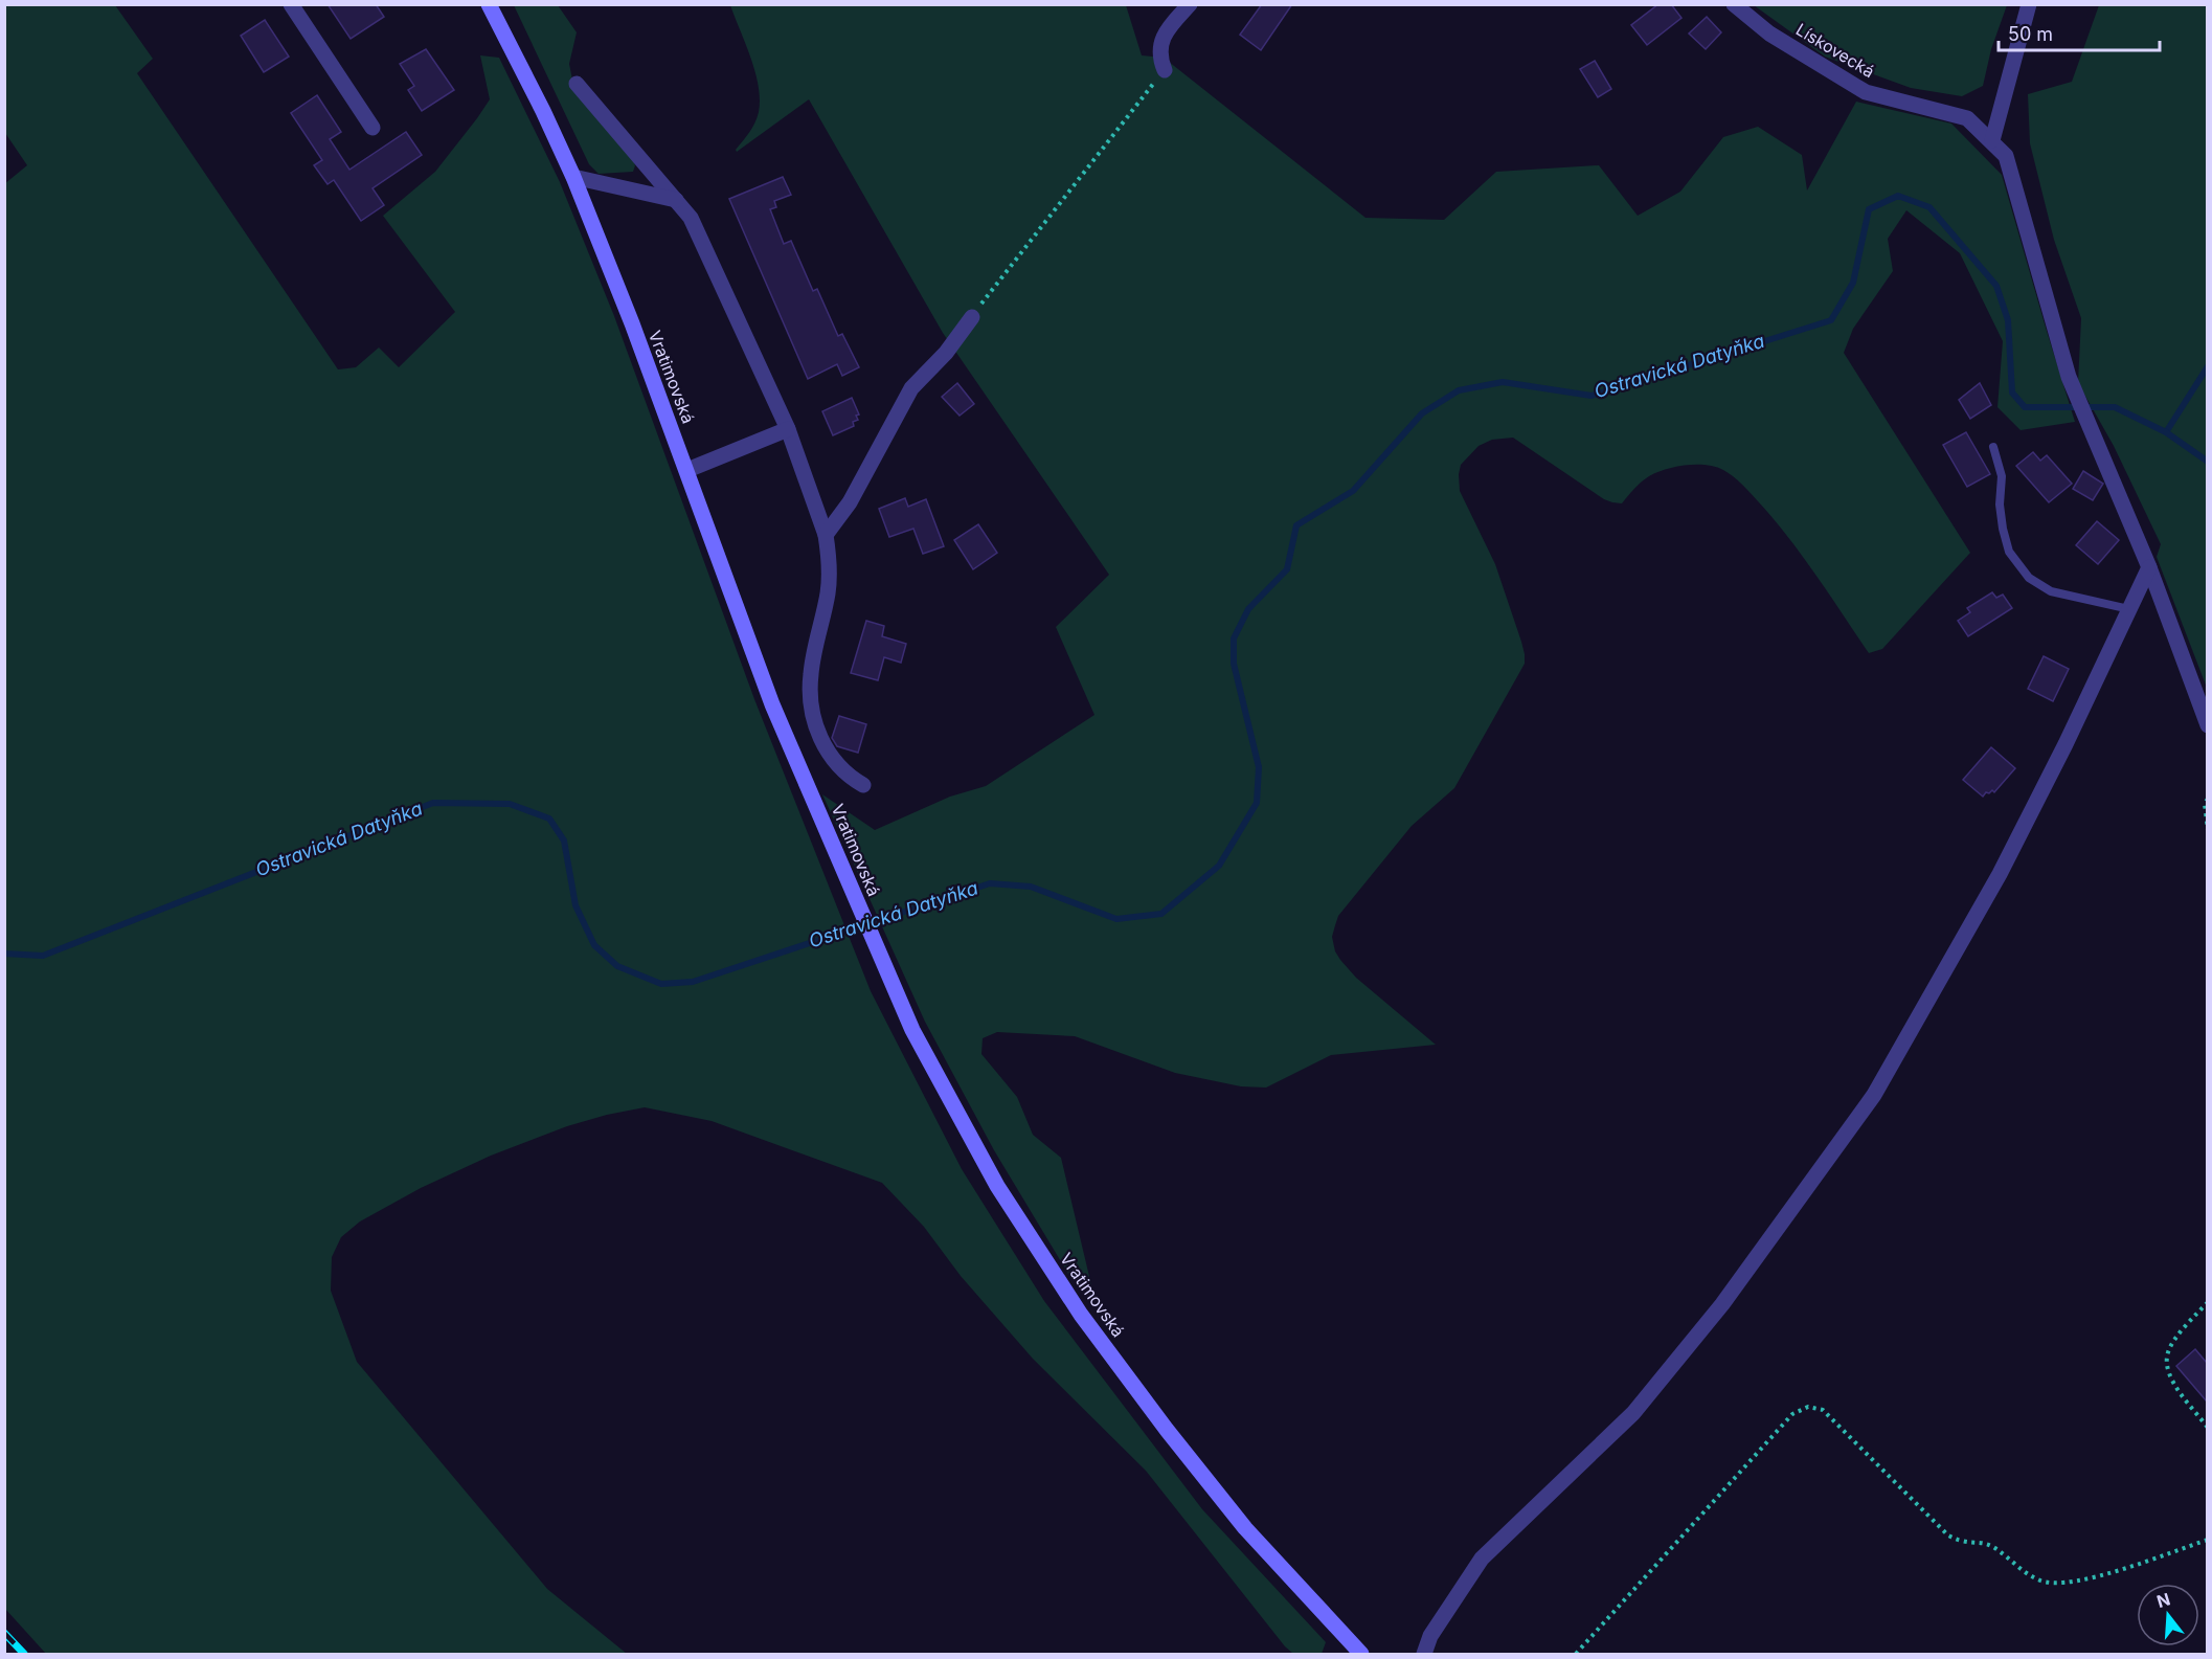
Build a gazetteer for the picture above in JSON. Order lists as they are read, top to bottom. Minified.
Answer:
{"streets":{"main road":["Vratimovská"],"street":["Lískovecká"]},"water":["Ostravická Datyňka"],"scale_bar":"50 m","north":"top"}
